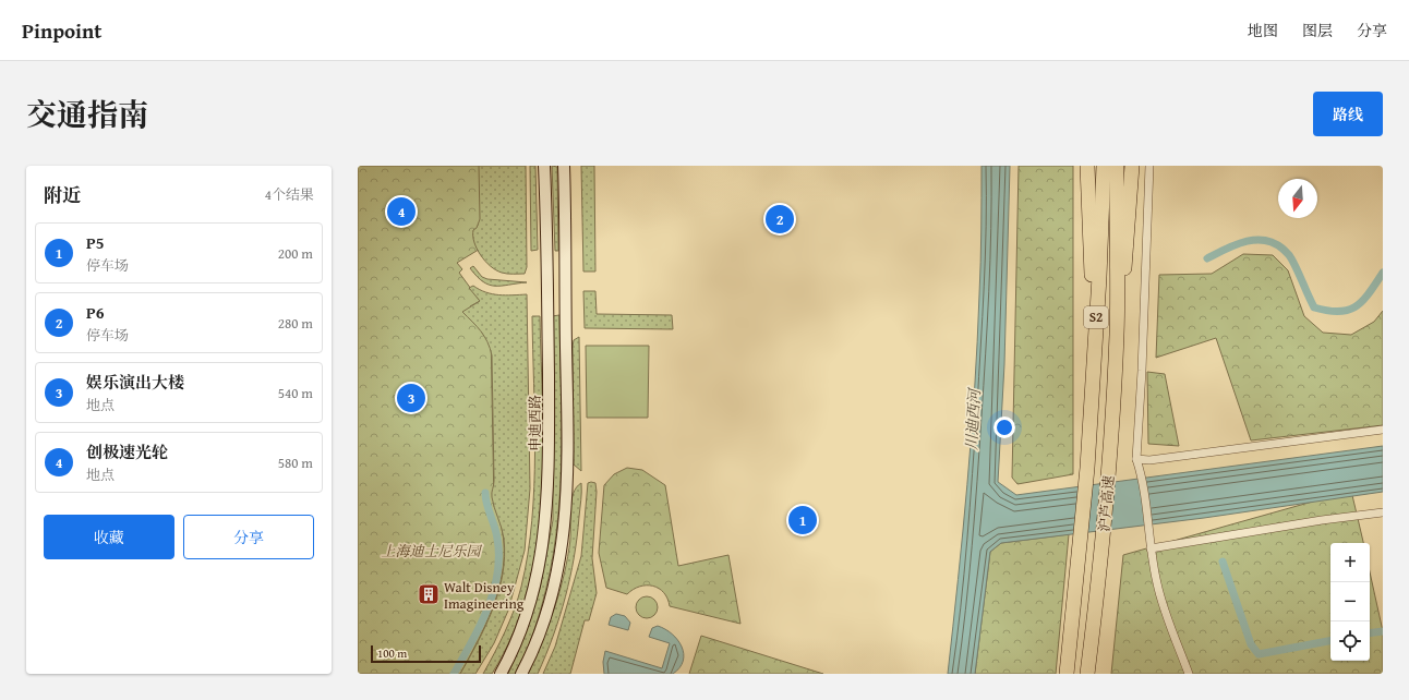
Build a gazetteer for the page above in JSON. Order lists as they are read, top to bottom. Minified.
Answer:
{"streets":{"highway":["S2","沪芦高速"],"street":["申迪西路"]},"water":["川迪西河"],"parks":["上海迪士尼乐园"],"places":{"building":["Walt Disney Imagineering"]},"scale_bar":"100 m","north":"bottom","page":{"header":"Pinpoint","nav":["地图","图层","分享"],"title":"交通指南","buttons":["路线",["收藏","分享"]],"heading":["附近","4个结果"],"pins":["4","2","3","1"],"list":[{"mark":"1","name":"P5","note":"停车场","value":"200 m"},{"mark":"2","name":"P6","note":"停车场","value":"280 m"},{"mark":"3","name":"娱乐演出大楼","note":"地点","value":"540 m"},{"mark":"4","name":"创极速光轮","note":"地点","value":"580 m"}],"map_buttons":["+","−"],"scale":"100 m"}}
